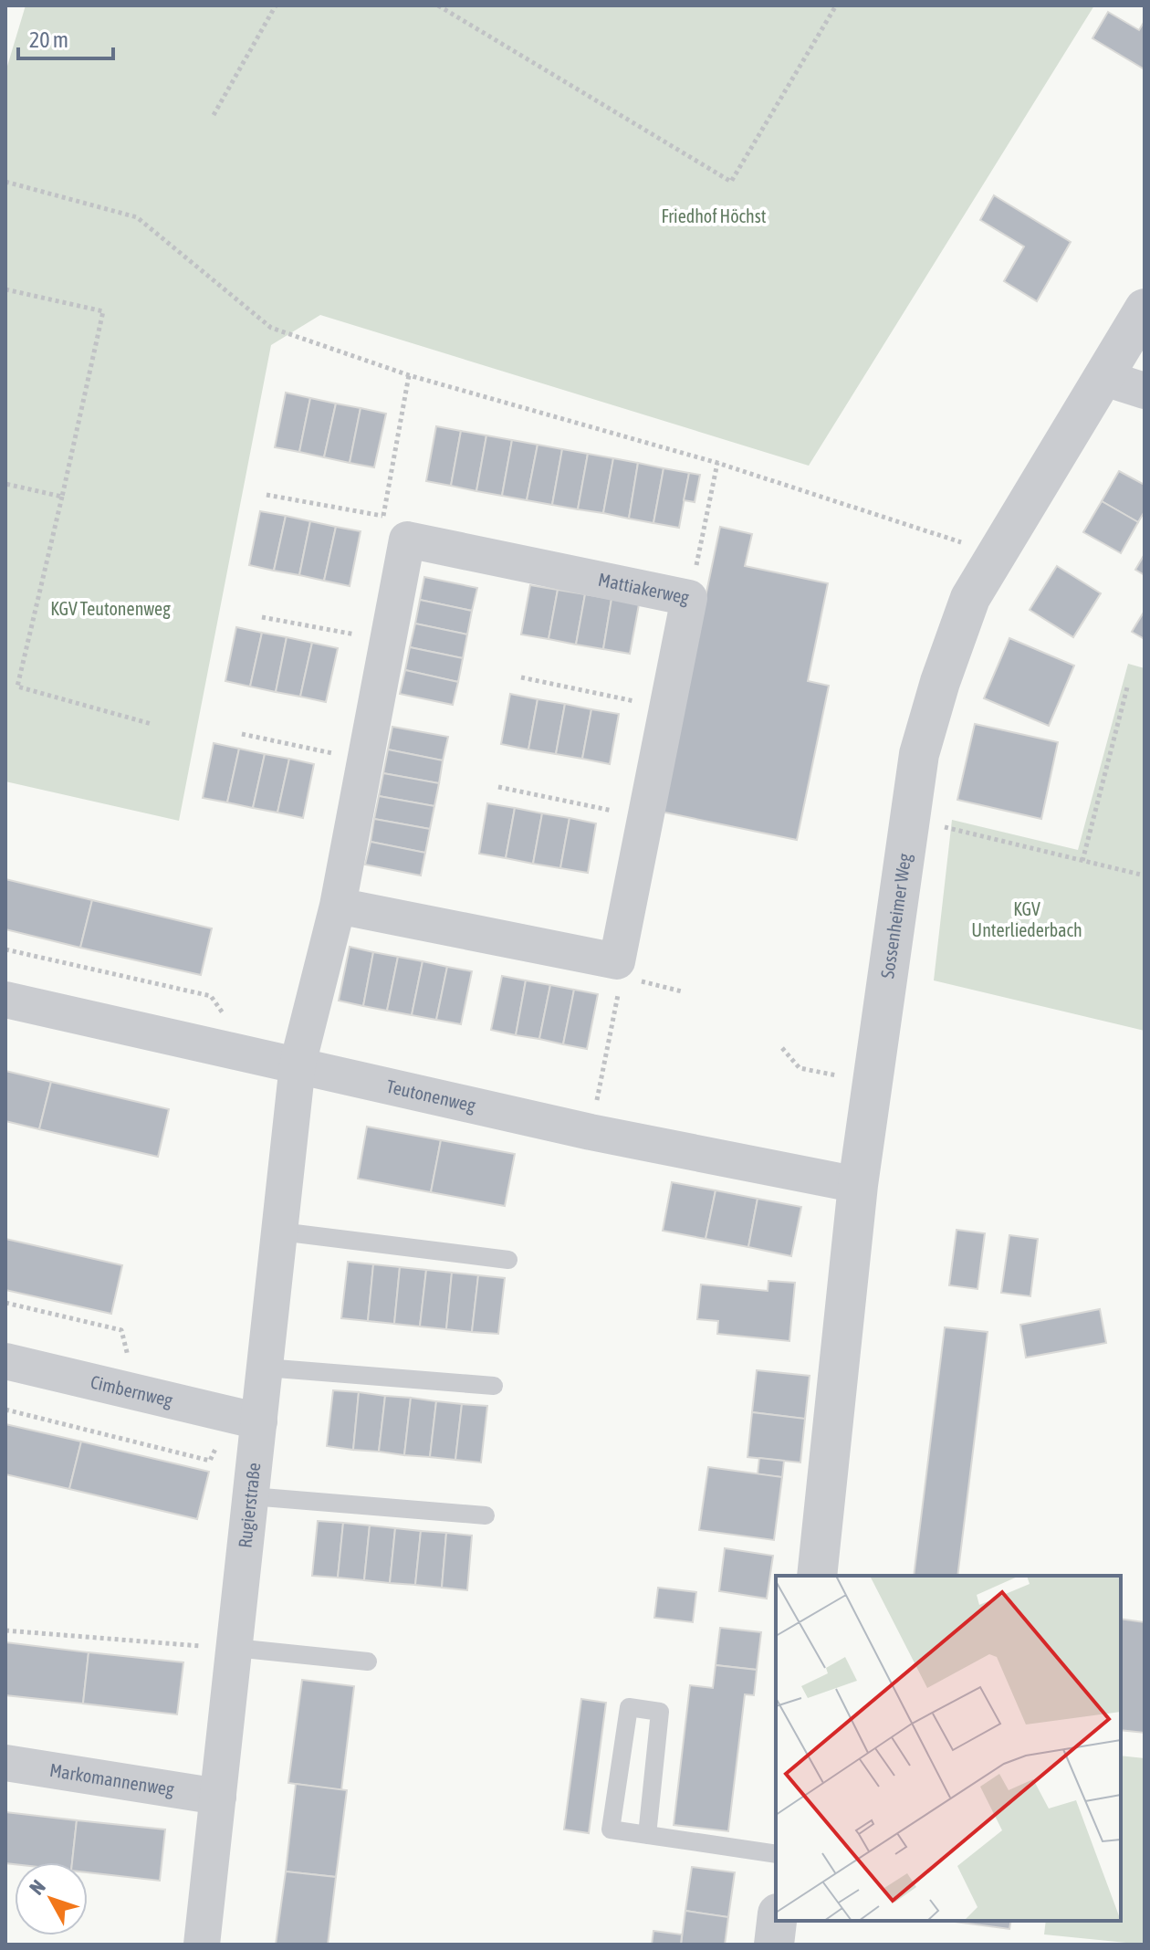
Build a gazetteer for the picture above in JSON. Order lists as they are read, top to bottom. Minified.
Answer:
{"streets":{"street":["Mattiakerweg","Sossenheimer Weg","Teutonenweg","Cimbernweg","Rugierstraße","Markomannenweg"]},"crossings":[["Sossenheimer Weg","Teutonenweg"],["Teutonenweg","Rugierstraße"],["Cimbernweg","Rugierstraße"],["Rugierstraße","Markomannenweg"]],"parks":["Friedhof Höchst","KGV Teutonenweg","KGV Unterliederbach"],"scale_bar":"20 m","north":"top left"}
